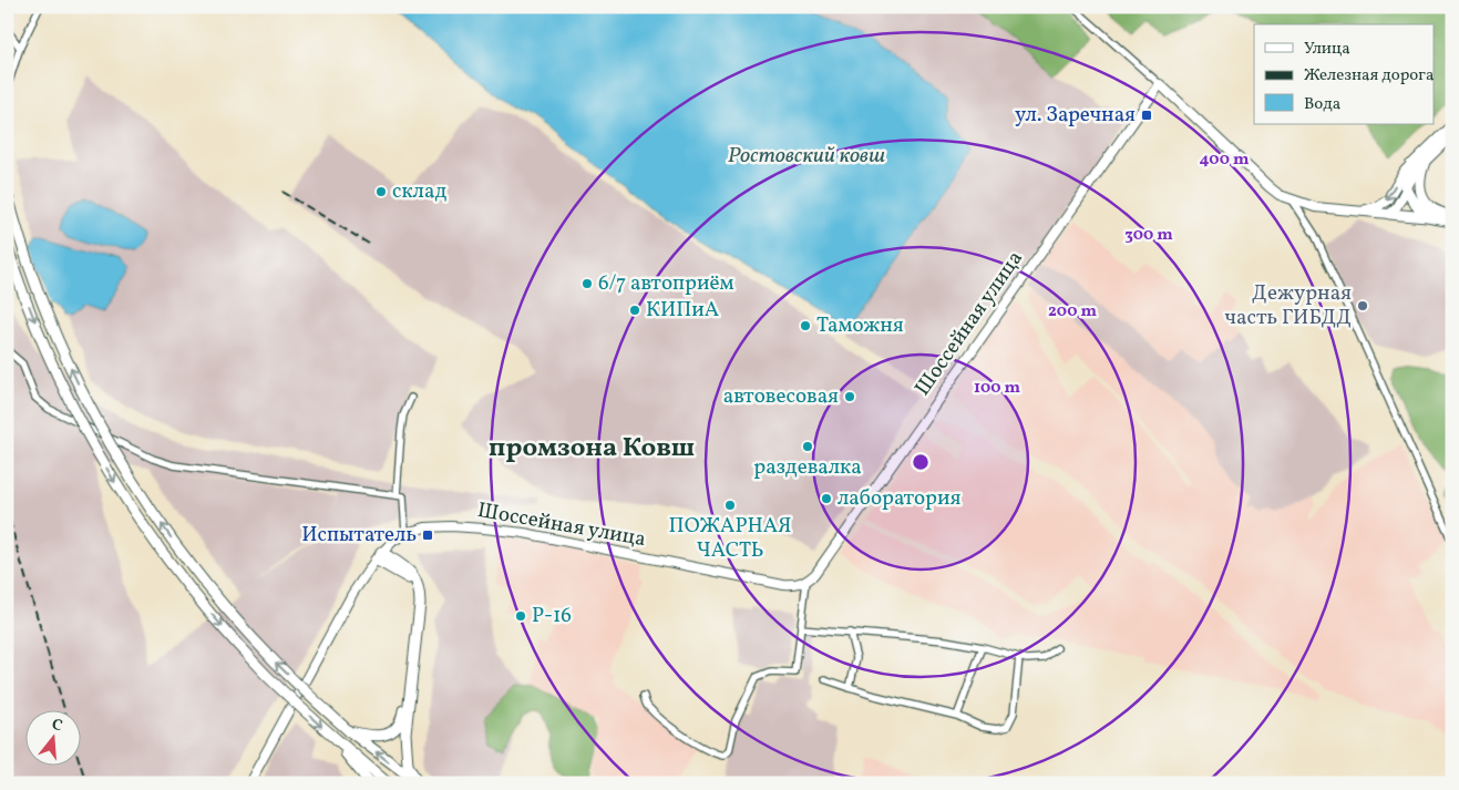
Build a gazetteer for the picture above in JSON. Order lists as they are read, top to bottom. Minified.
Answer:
{"streets":{"main road":["Шоссейная улица"]},"districts":["промзона Ковш"],"water":["Ростовский ковш"],"places":{"transit":["ул. Заречная","Испытатель"],"other":["склад","6/7 автоприём","Дежурная часть ГИБДД","КИПиА","Таможня","автовесовая","раздевалка","лаборатория","ПОЖАРНАЯ ЧАСТЬ","Р-16"]},"legend":["Улица","Железная дорога","Вода"],"north":"top","rings":["400 m","300 m","200 m","100 m"]}
